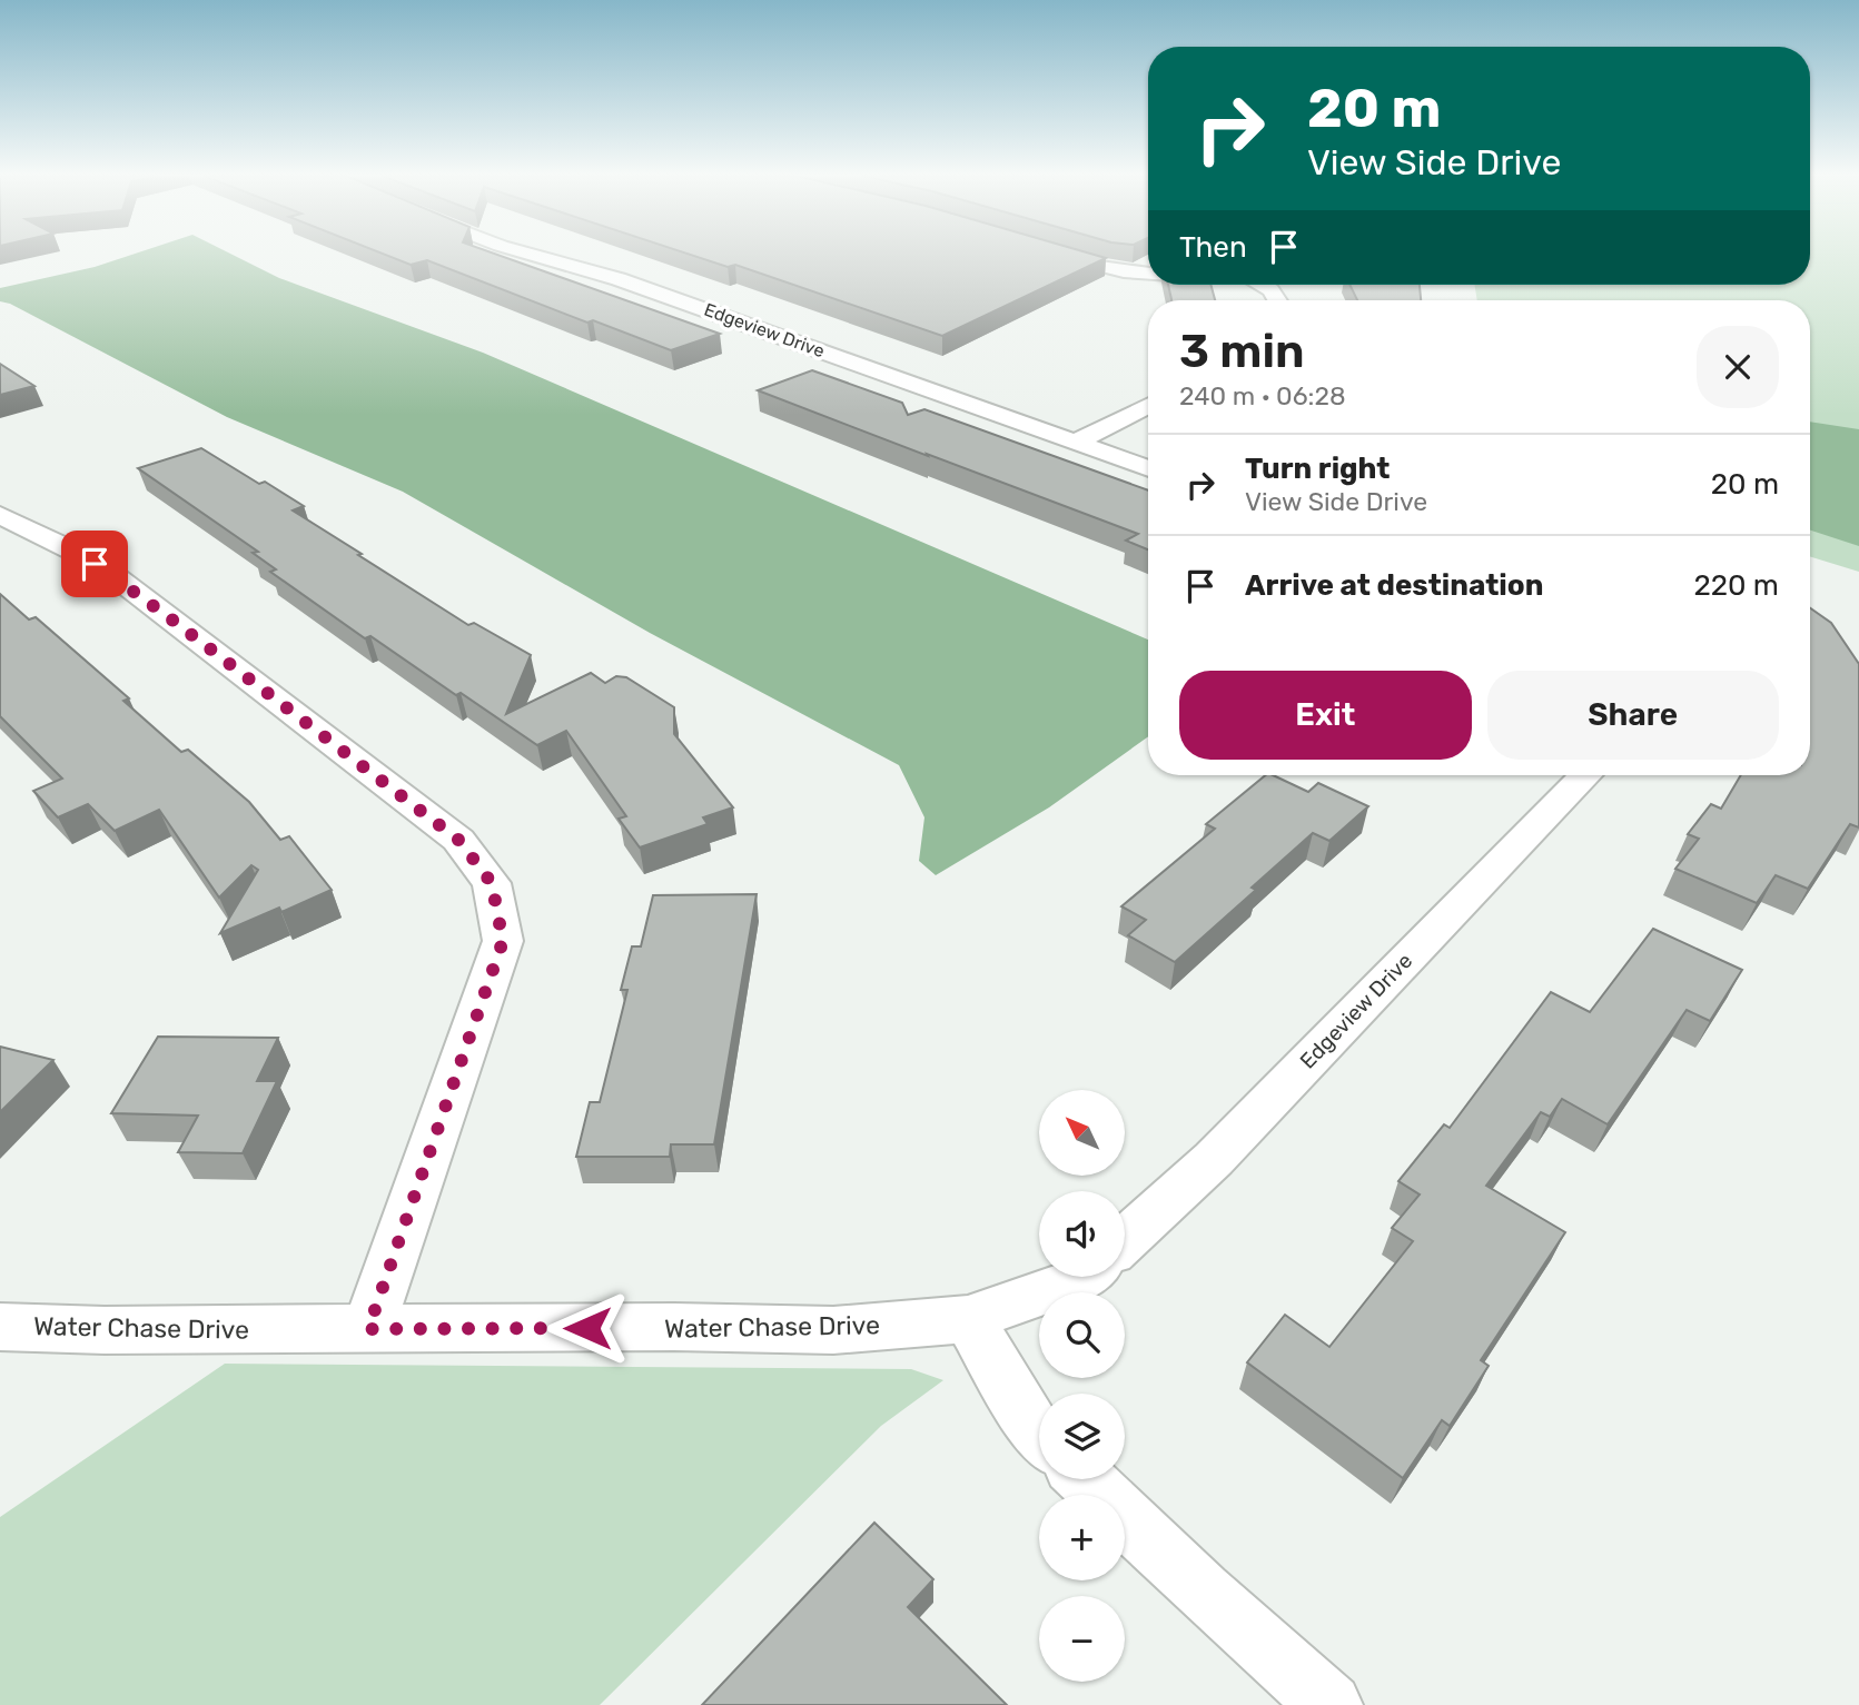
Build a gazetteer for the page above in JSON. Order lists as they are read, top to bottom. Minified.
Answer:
{"streets":{"street":["Edgeview Drive","Water Chase Drive"]},"north":"top left","page":{"turn":["20 m","View Side Drive"],"then":"Then","heading":["3 min","240 m · 06:28"],"list":[{"name":"Turn right","note":"View Side Drive","value":"20 m"},{"name":"Arrive at destination","value":"220 m"}],"buttons":["Exit","Share"],"map_buttons":["+","−"]}}
